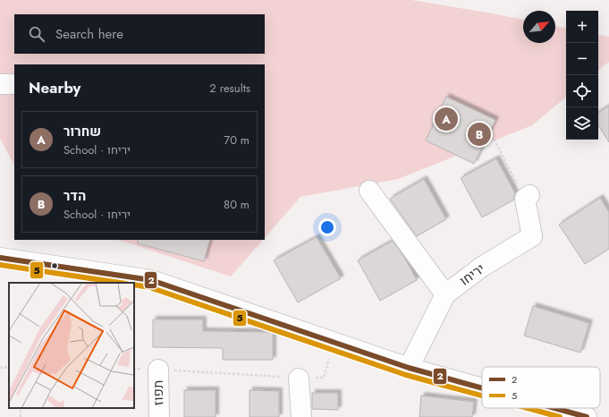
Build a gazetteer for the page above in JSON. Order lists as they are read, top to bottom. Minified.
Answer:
{"streets":{"street":["יריחו","תפוז"]},"lines":["transit line 2","transit line 5"],"legend":["2","5"],"north":"top right","page":{"map_buttons":["+","−"],"search":"Search here","heading":["Nearby","2 results"],"pins":["A","B"],"list":[{"mark":"A","name":"שחרור","note":"School · יריחו","value":"70 m"},{"mark":"B","name":"הדר","note":"School · יריחו","value":"80 m"}]}}
